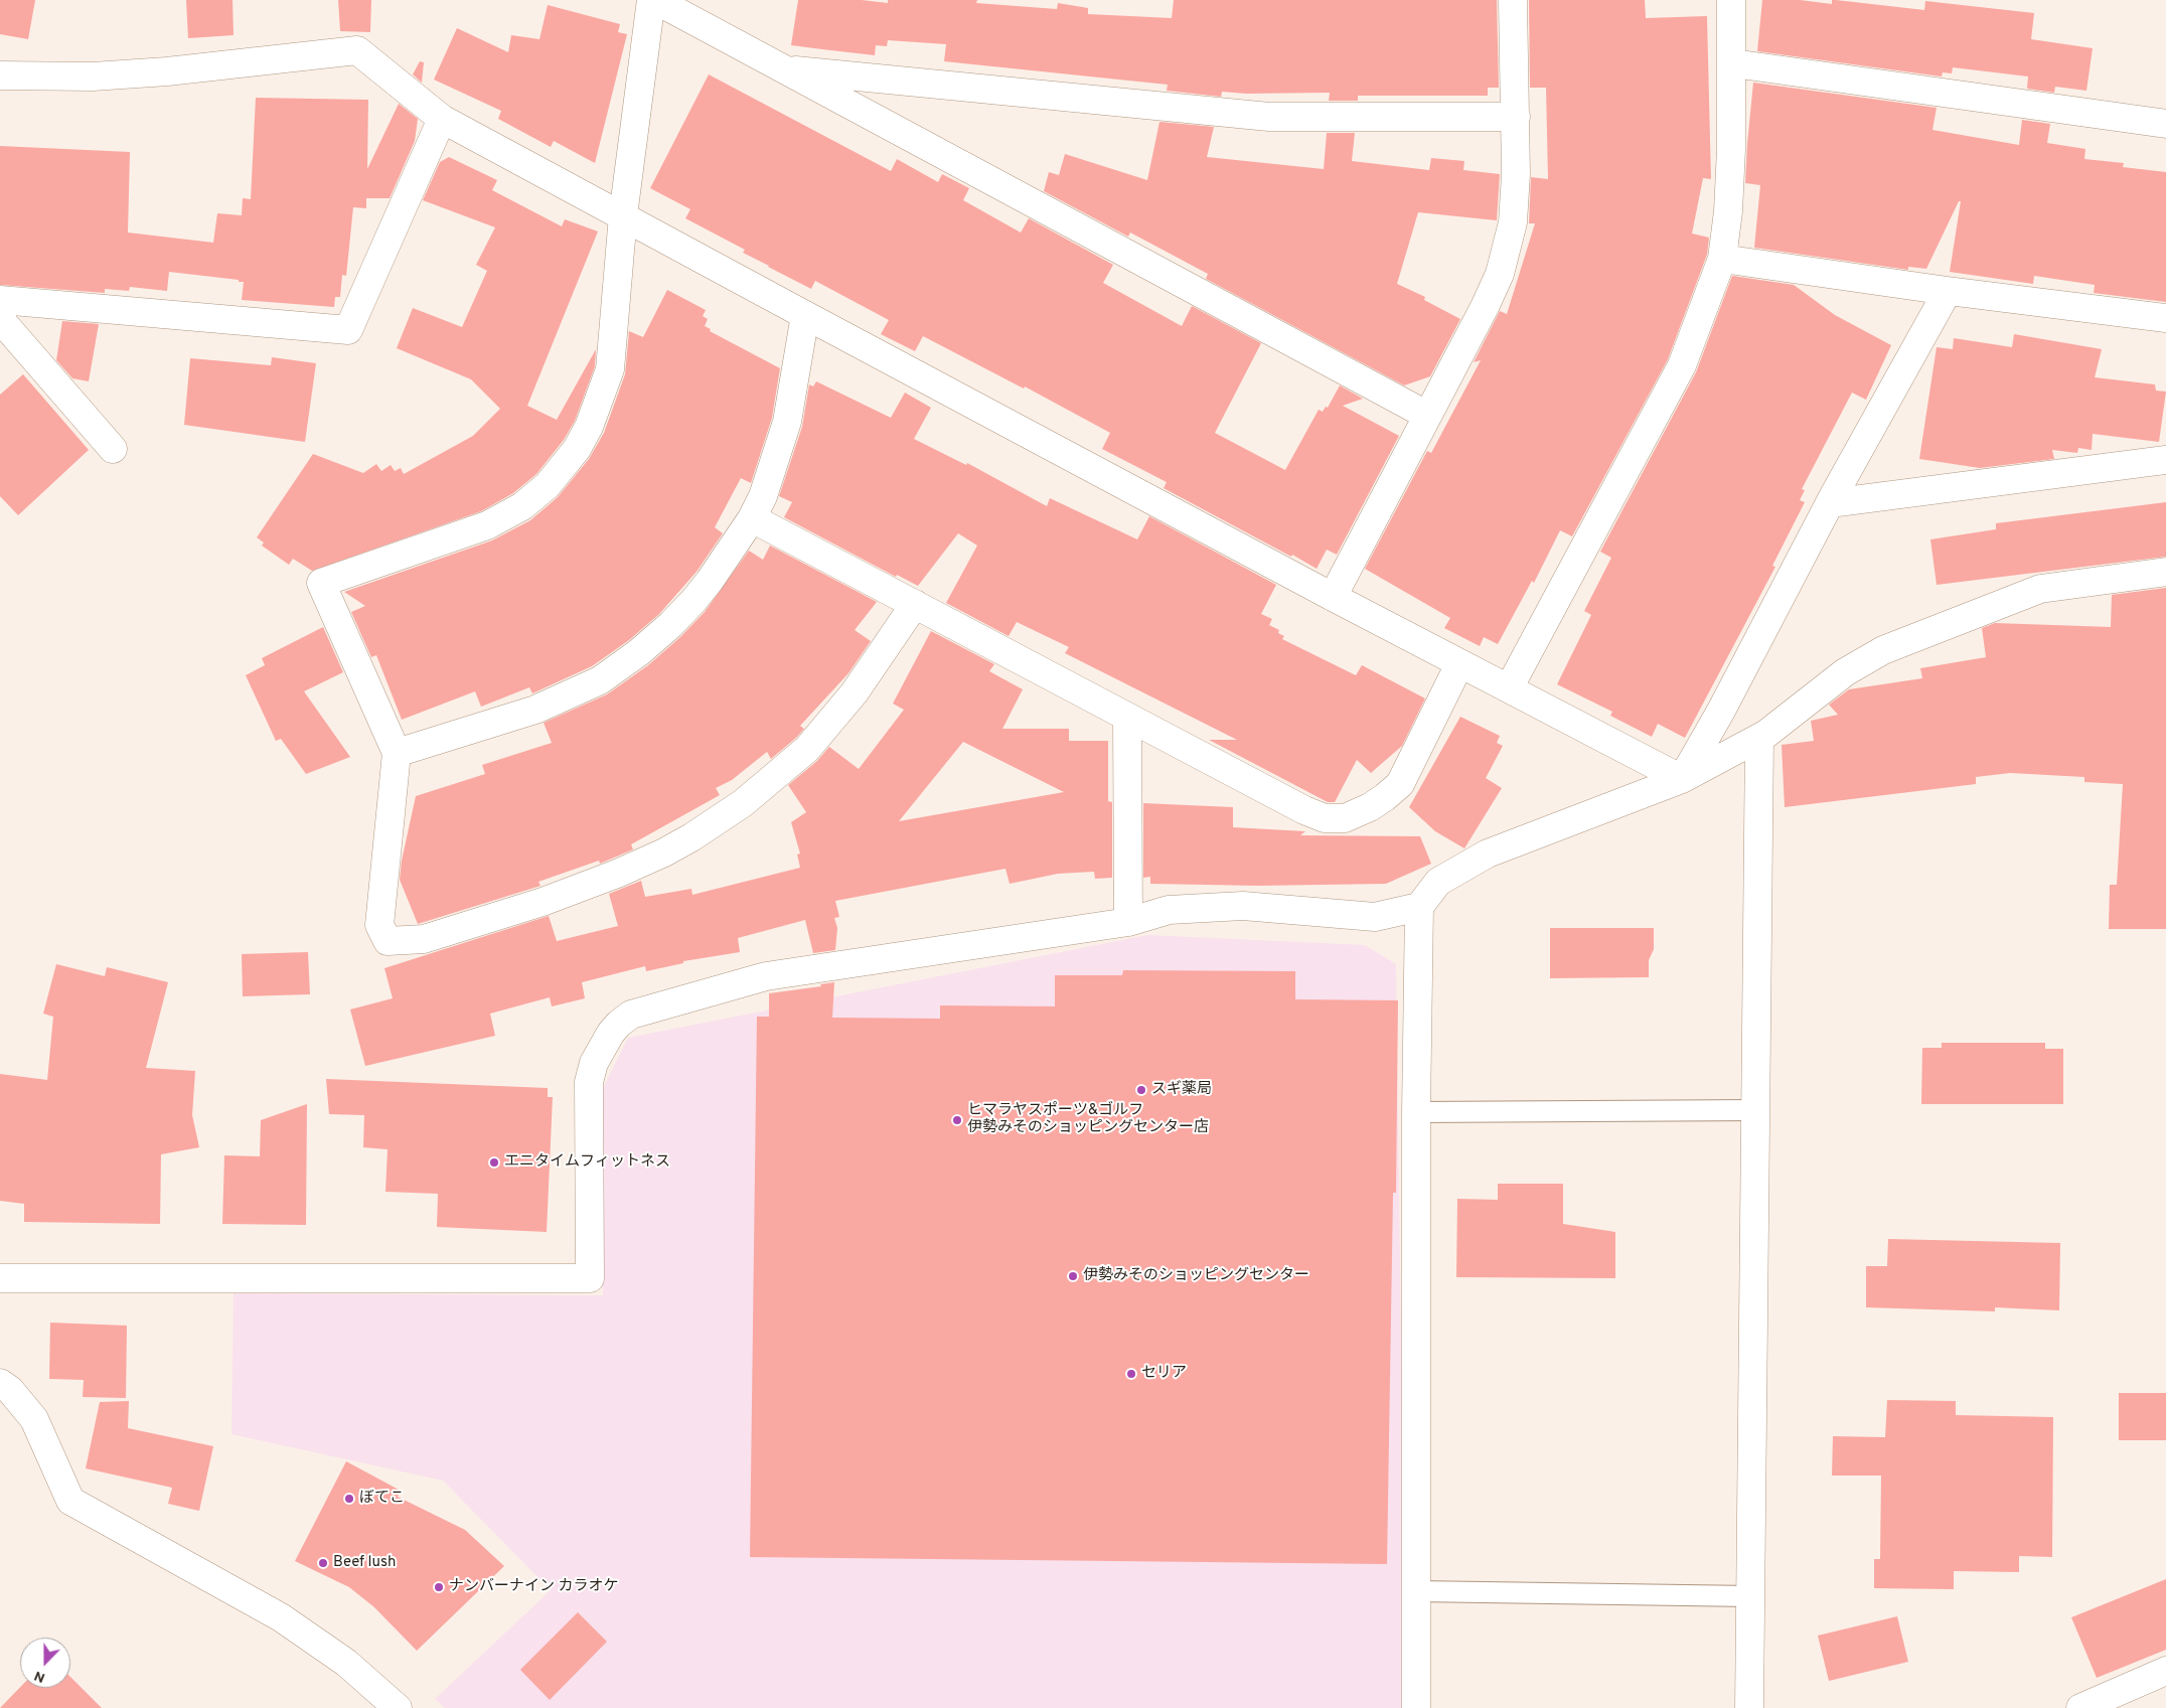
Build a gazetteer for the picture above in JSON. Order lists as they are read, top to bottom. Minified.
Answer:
{"places":["スギ薬局","ヒマラヤスポーツ&ゴルフ 伊勢みそのショッピングセンター店","エニタイムフィットネス","伊勢みそのショッピングセンター","セリア","ぼてこ","Beef lush","ナンバーナイン カラオケ"],"north":"bottom"}
